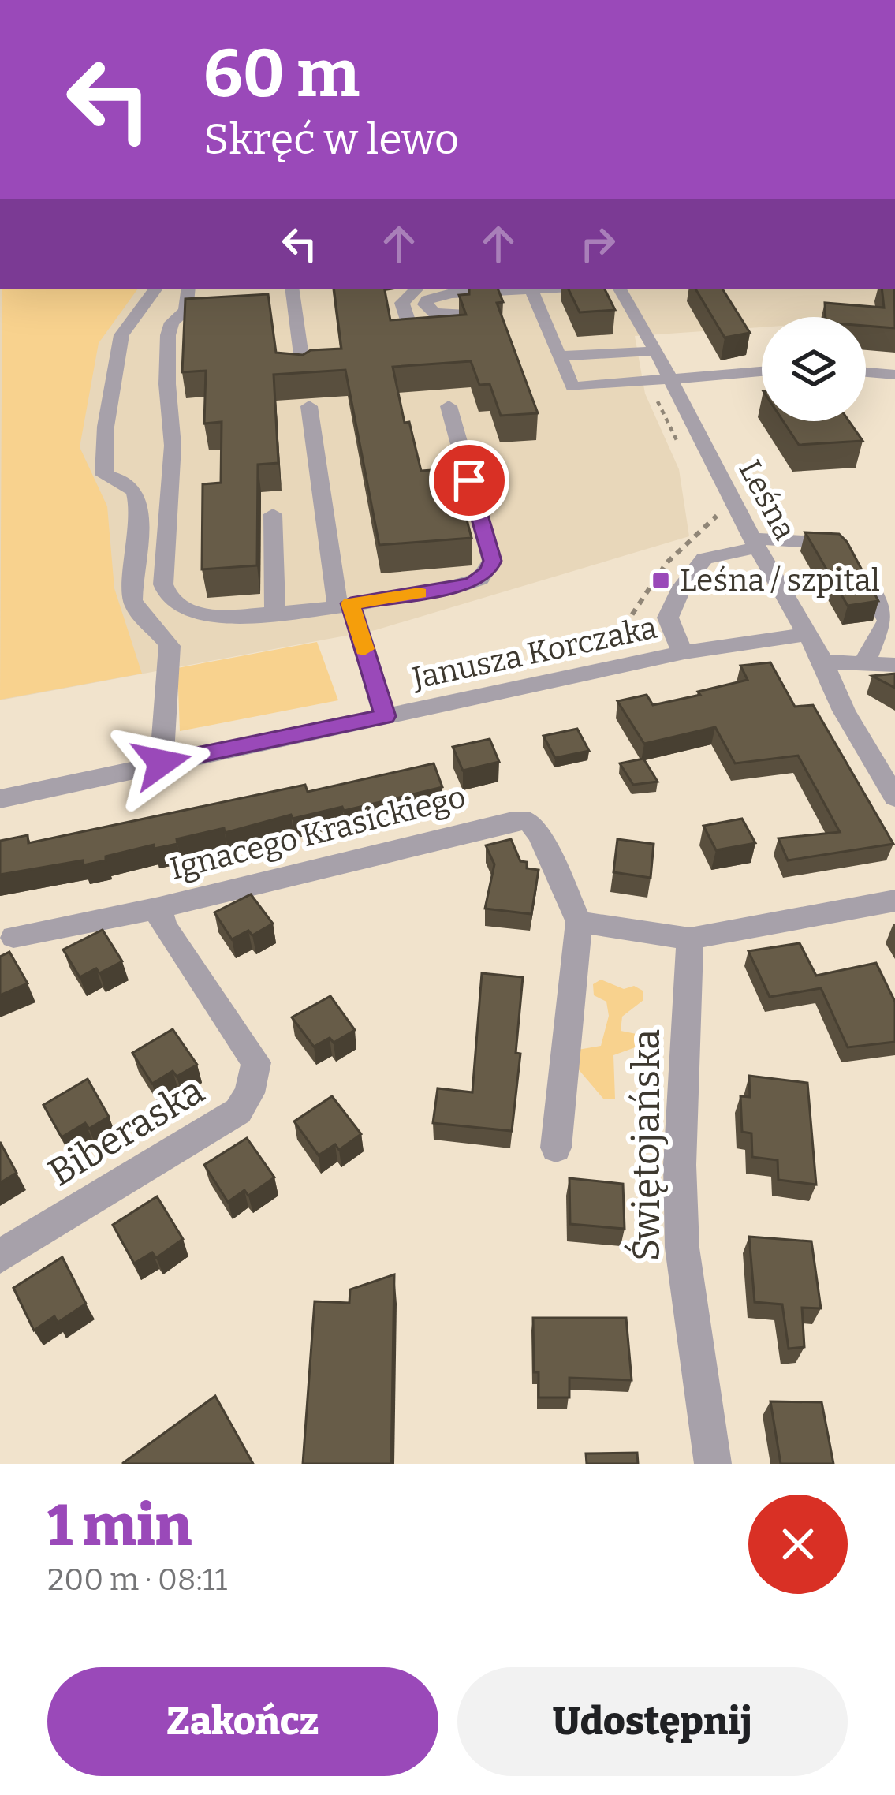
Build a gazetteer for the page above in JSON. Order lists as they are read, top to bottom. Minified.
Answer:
{"streets":{"street":["Leśna","Janusza Korczaka","Ignacego Krasickiego","Biberaska","Świętojańska"]},"crossings":[["Leśna","Janusza Korczaka"],["Ignacego Krasickiego","Biberaska"]],"places":{"transit":["Leśna / szpital"]},"page":{"turn":["60 m","Skręć w lewo"],"heading":["1 min","200 m · 08:11"],"buttons":["Zakończ","Udostępnij"]}}
